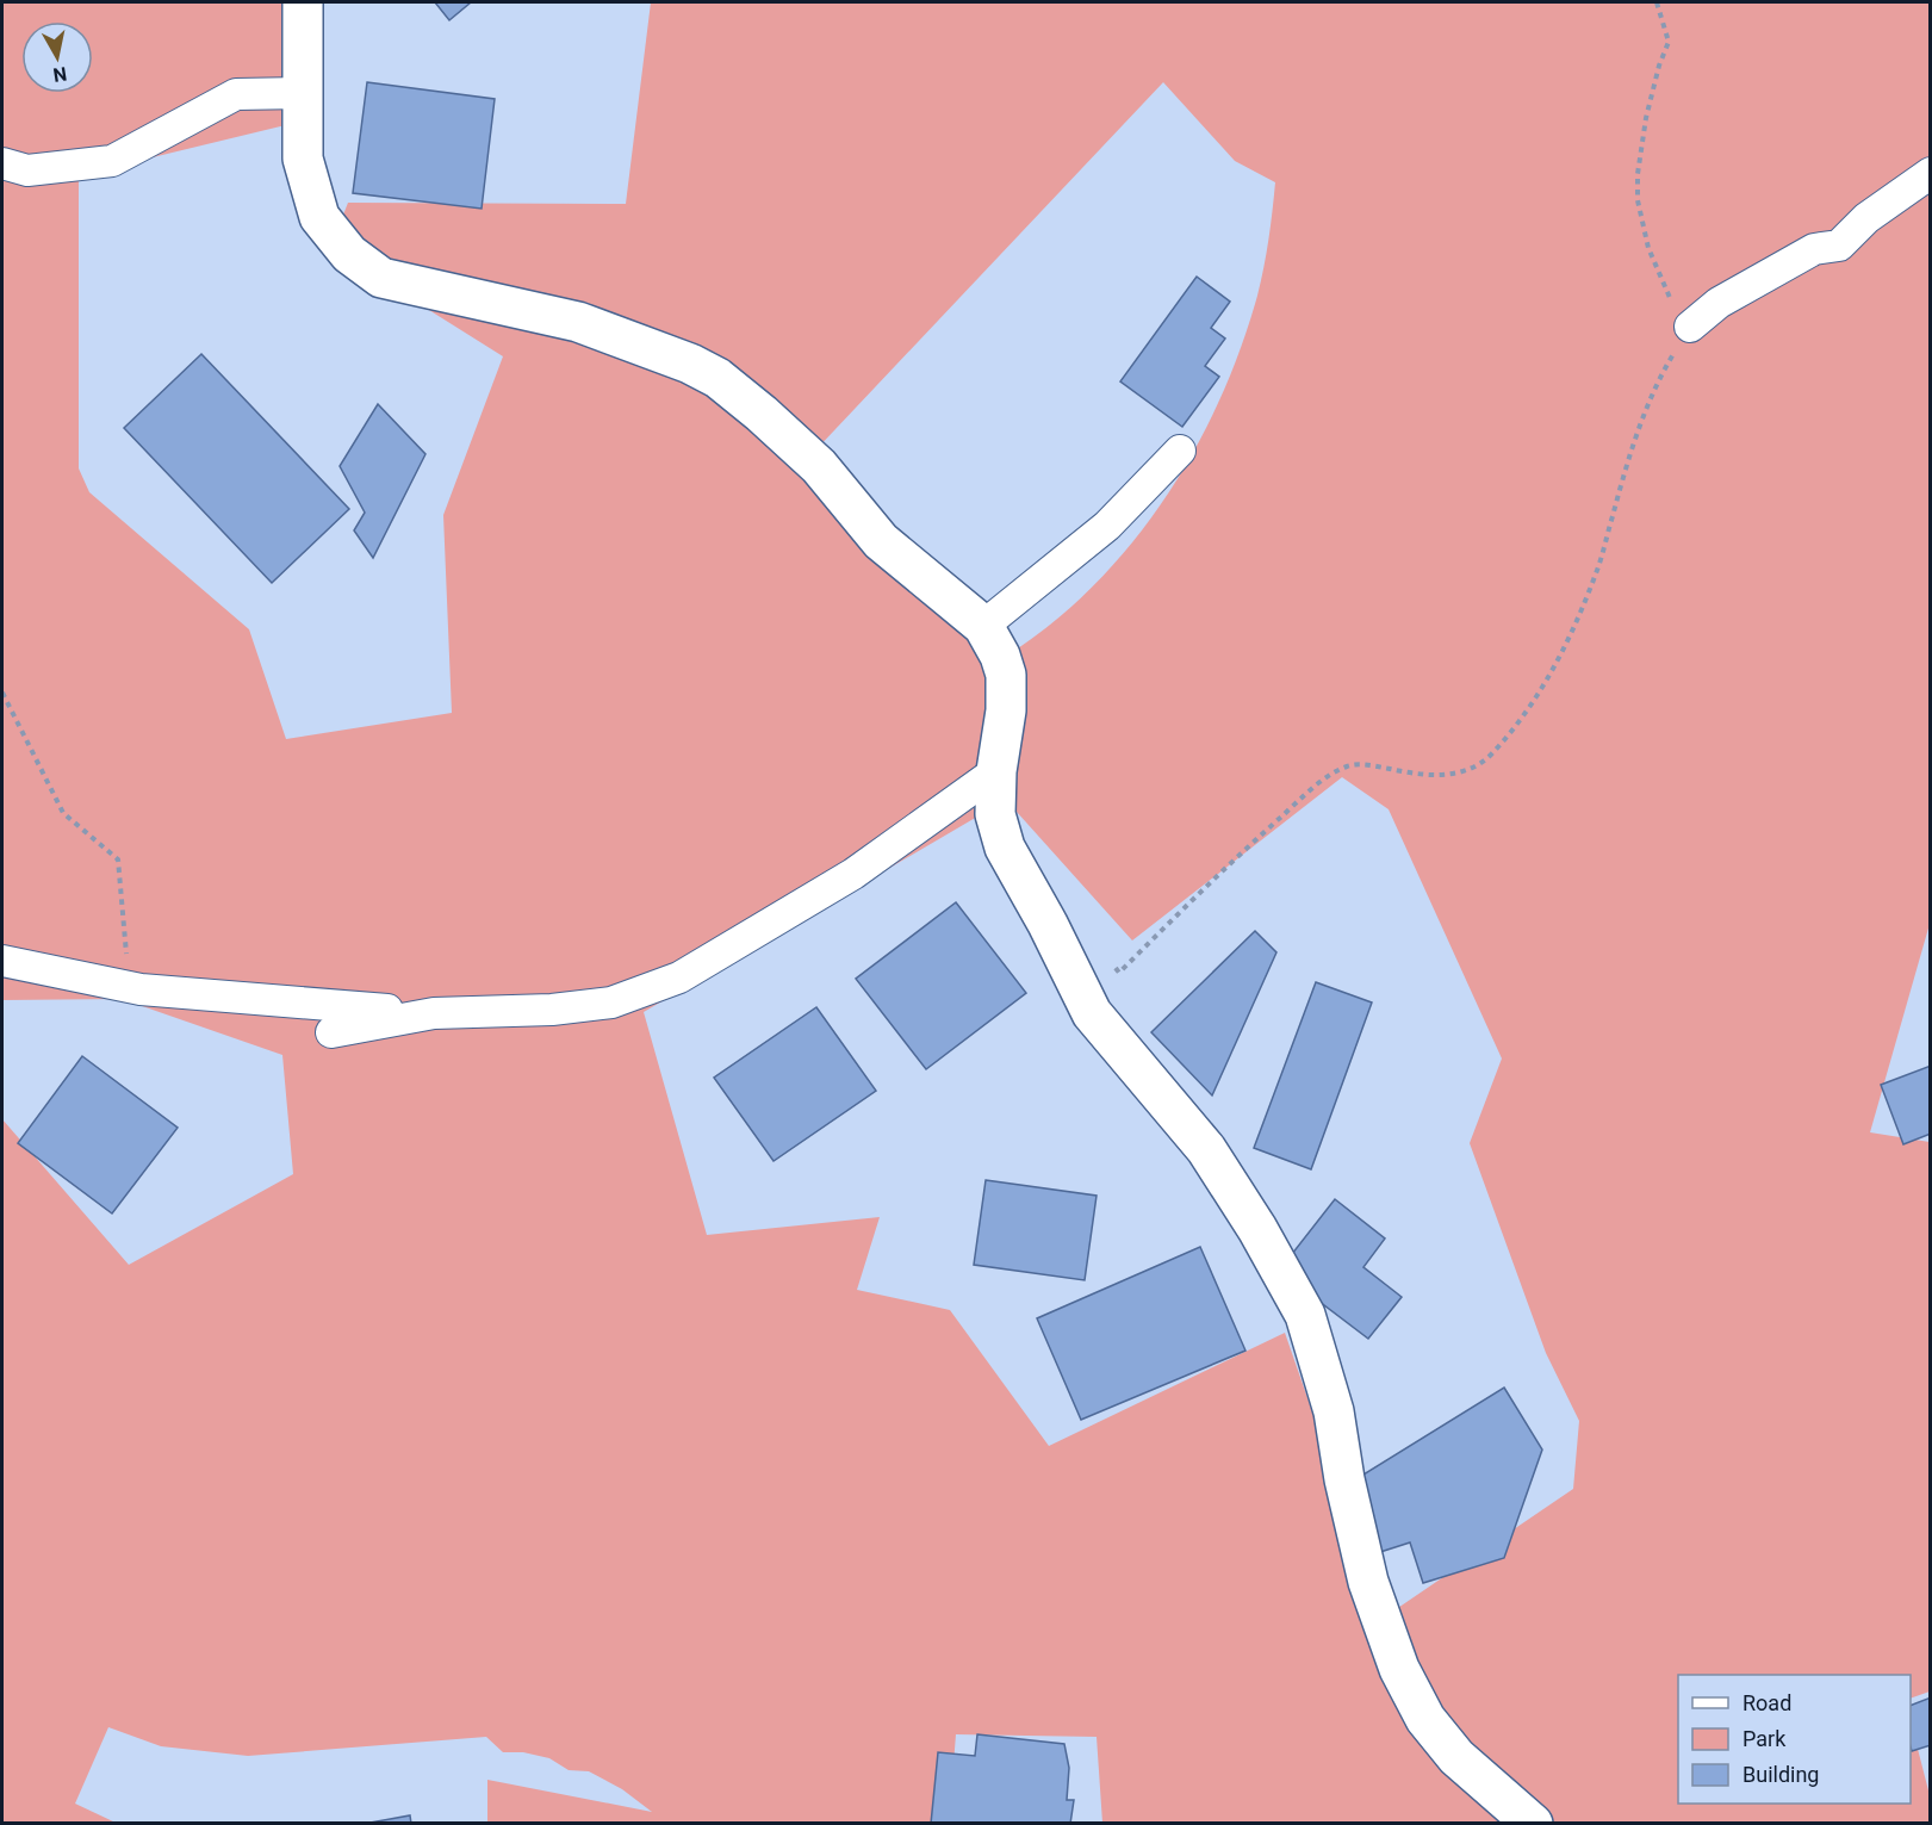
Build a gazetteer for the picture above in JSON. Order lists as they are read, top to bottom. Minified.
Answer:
{"legend":["Road","Park","Building"],"north":"bottom"}
